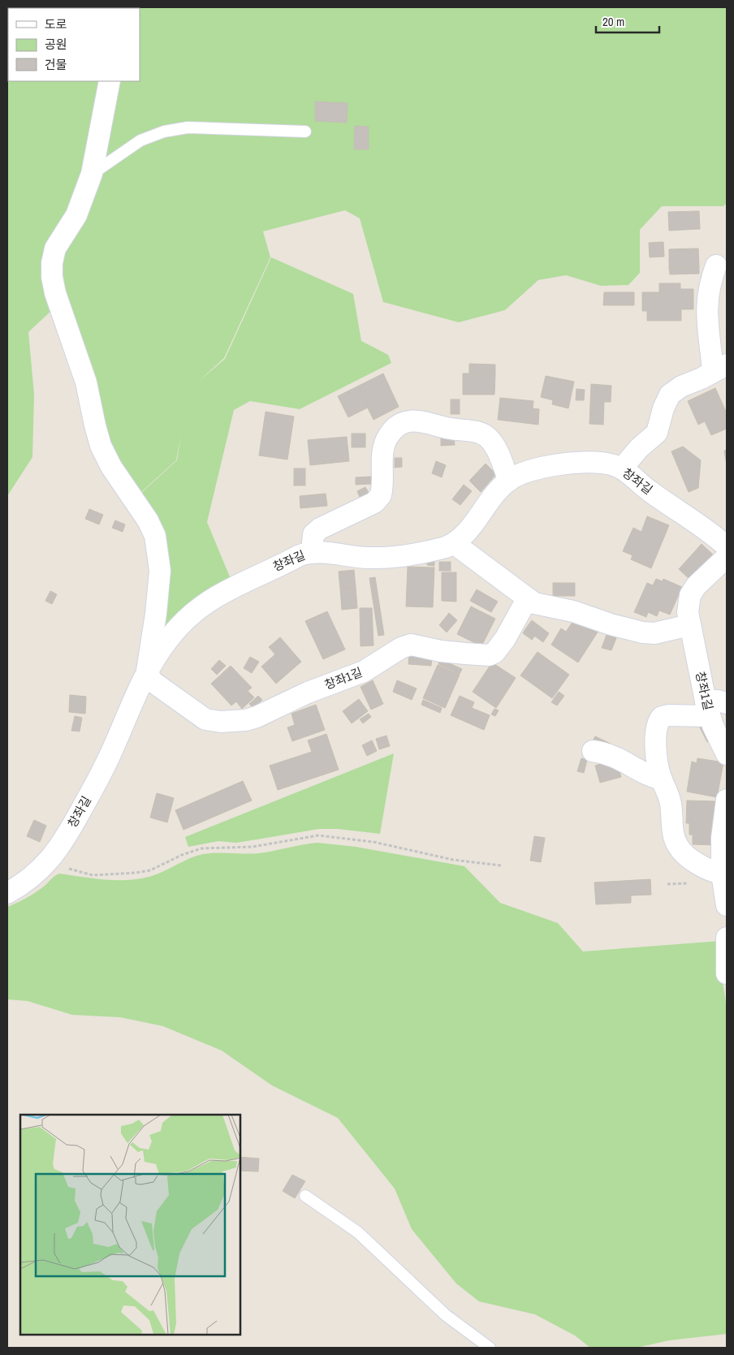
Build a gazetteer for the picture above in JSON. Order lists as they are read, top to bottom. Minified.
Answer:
{"streets":{"street":["창좌길","창좌1길"]},"crossings":[["창좌길","창좌1길"]],"legend":["도로","공원","건물"],"scale_bar":"20 m"}
